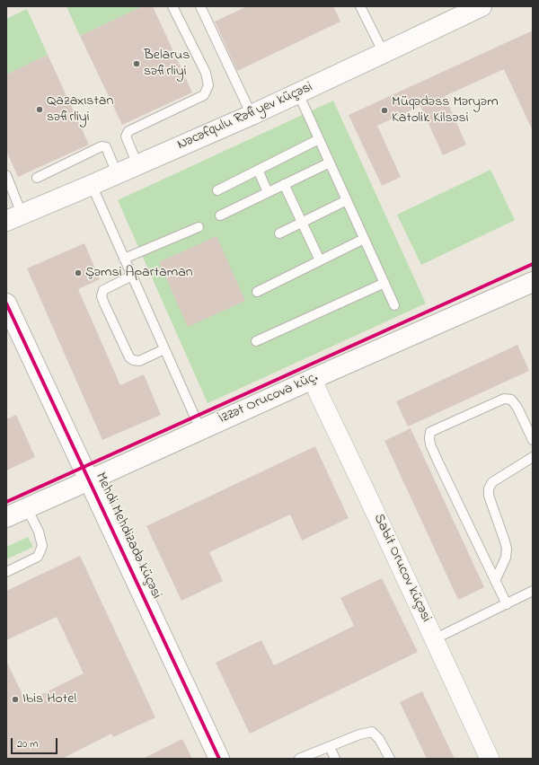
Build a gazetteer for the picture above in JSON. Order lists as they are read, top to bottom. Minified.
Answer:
{"streets":{"main road":["Nəcəfqulu Rəfiyev küçəsi","İzzət Orucova küç.","Mehdi Mehdizadə küçəsi"],"street":["Sabit Orucov küçəsi"]},"crossings":[["İzzət Orucova küç.","Mehdi Mehdizadə küçəsi"],["İzzət Orucova küç.","Sabit Orucov küçəsi"]],"places":["Belarus səfirliyi","Qazaxıstan səfirliyi","Müqədəss Məryəm Katolik Kilsəsi","Şəmsi Apartaman","Ibis Hotel"],"scale_bar":"20 m"}
